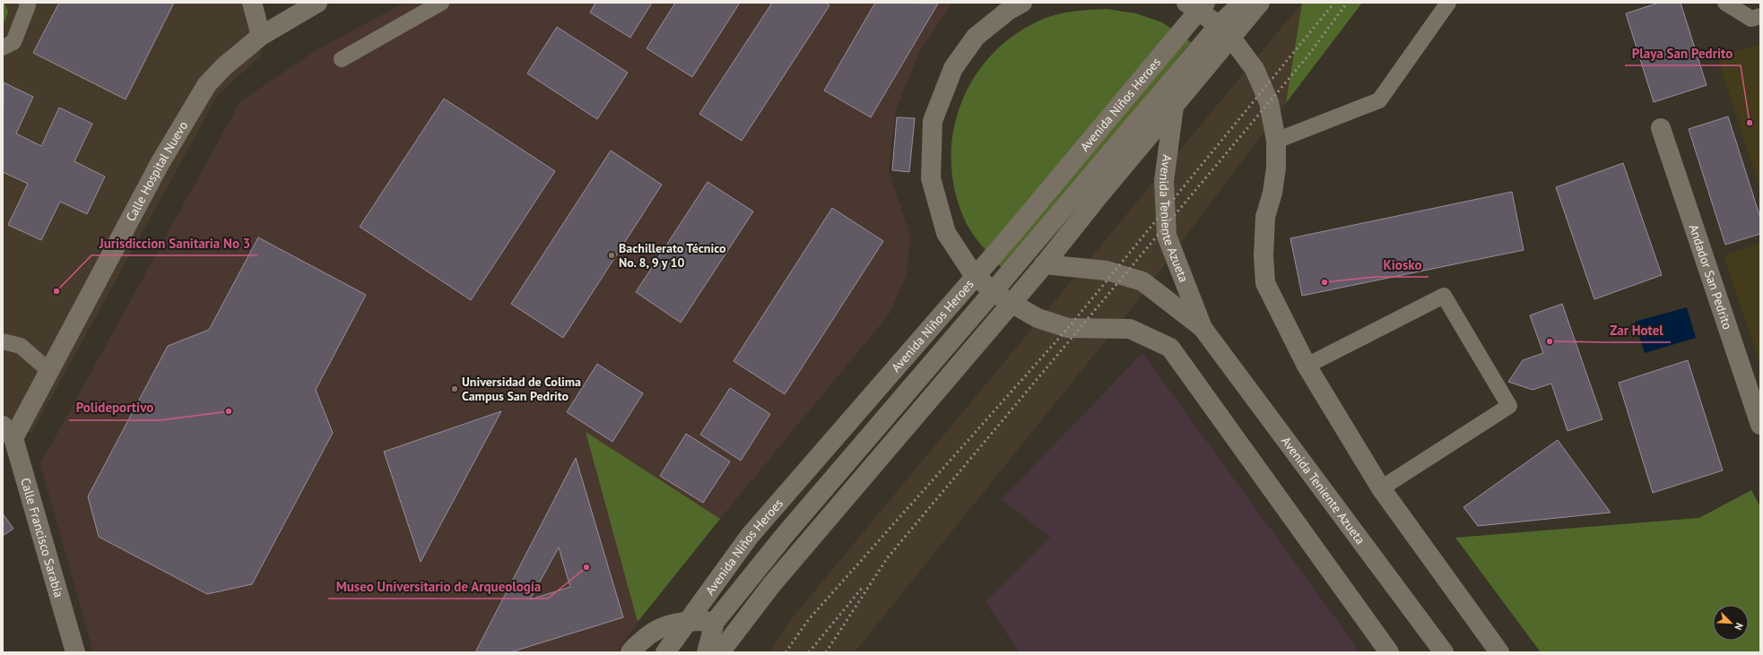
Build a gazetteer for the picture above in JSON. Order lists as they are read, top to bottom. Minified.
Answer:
{"streets":{"street":["Avenida Niños Heroes","Calle Hospital Nuevo","Avenida Teniente Azueta","Andador San Pedrito","Calle Francisco Sarabia"]},"crossings":[["Calle Hospital Nuevo","Calle Francisco Sarabia"]],"places":["Playa San Pedrito","Bachillerato Técnico No. 8, 9 y 10","Kiosko","Jurisdiccion Sanitaria No 3","Zar Hotel","Universidad de Colima Campus San Pedrito","Polideportivo","Museo Universitario de Arqueología"],"north":"bottom right"}
